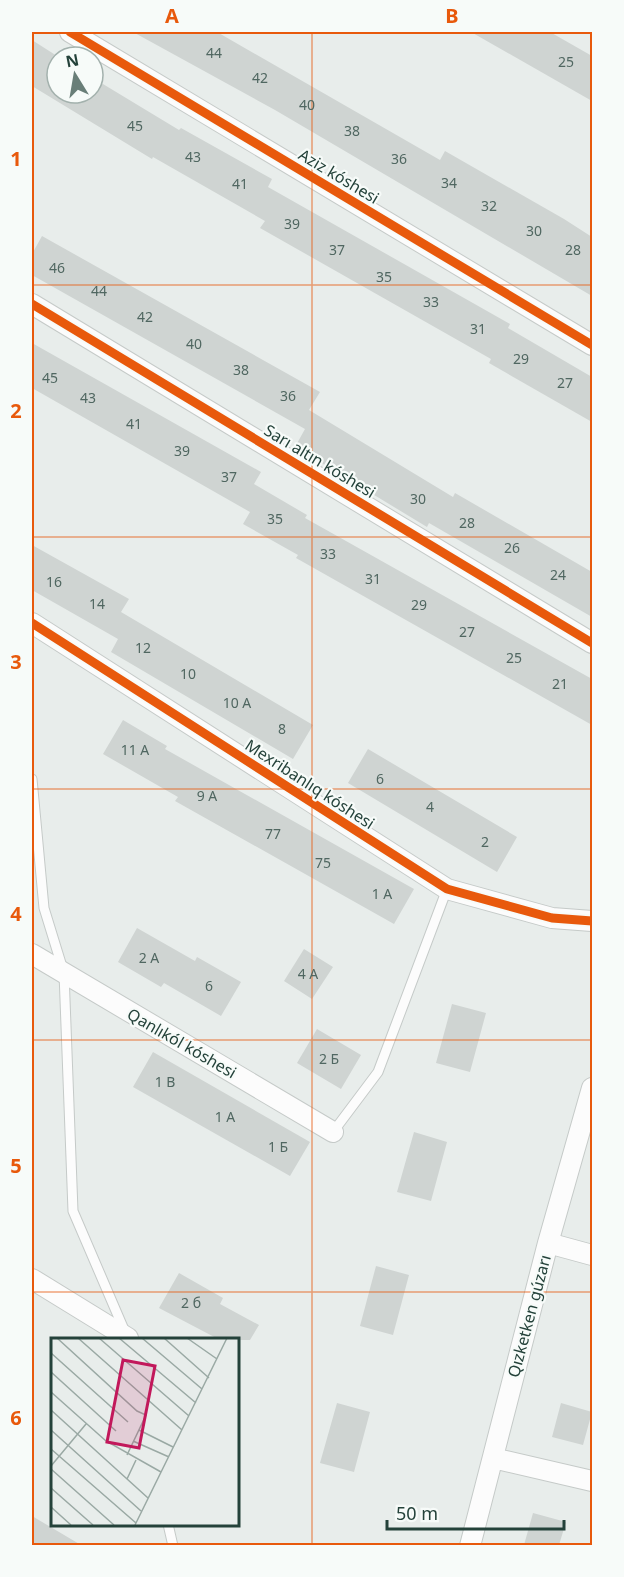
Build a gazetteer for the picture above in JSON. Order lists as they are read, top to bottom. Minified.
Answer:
{"streets":{"street":["Aziz kóshesi","Sarı altın kóshesi","Mexribanlıq kóshesi","Qanlıkól kóshesi","Qızketken gúzarı"]},"house_numbers":["44","25","42","40","45","38","43","36","34","41","32","39","30","37","28","46","35","44","33","42","31","40","29","38","45","27","36","43","41","39","37","30","35","28","26","33","24","31","16","14","29","27","12","25","10","21","10 А","8","11 А","6","9 А","4","77","2","75","1 А","2 А","4 А","6","2 Б","1 В","1 А","1 Б","2 б"],"scale_bar":"50 m","north":"top","grid":{"columns":["A","B"],"rows":["1","2","3","4","5","6"]}}
